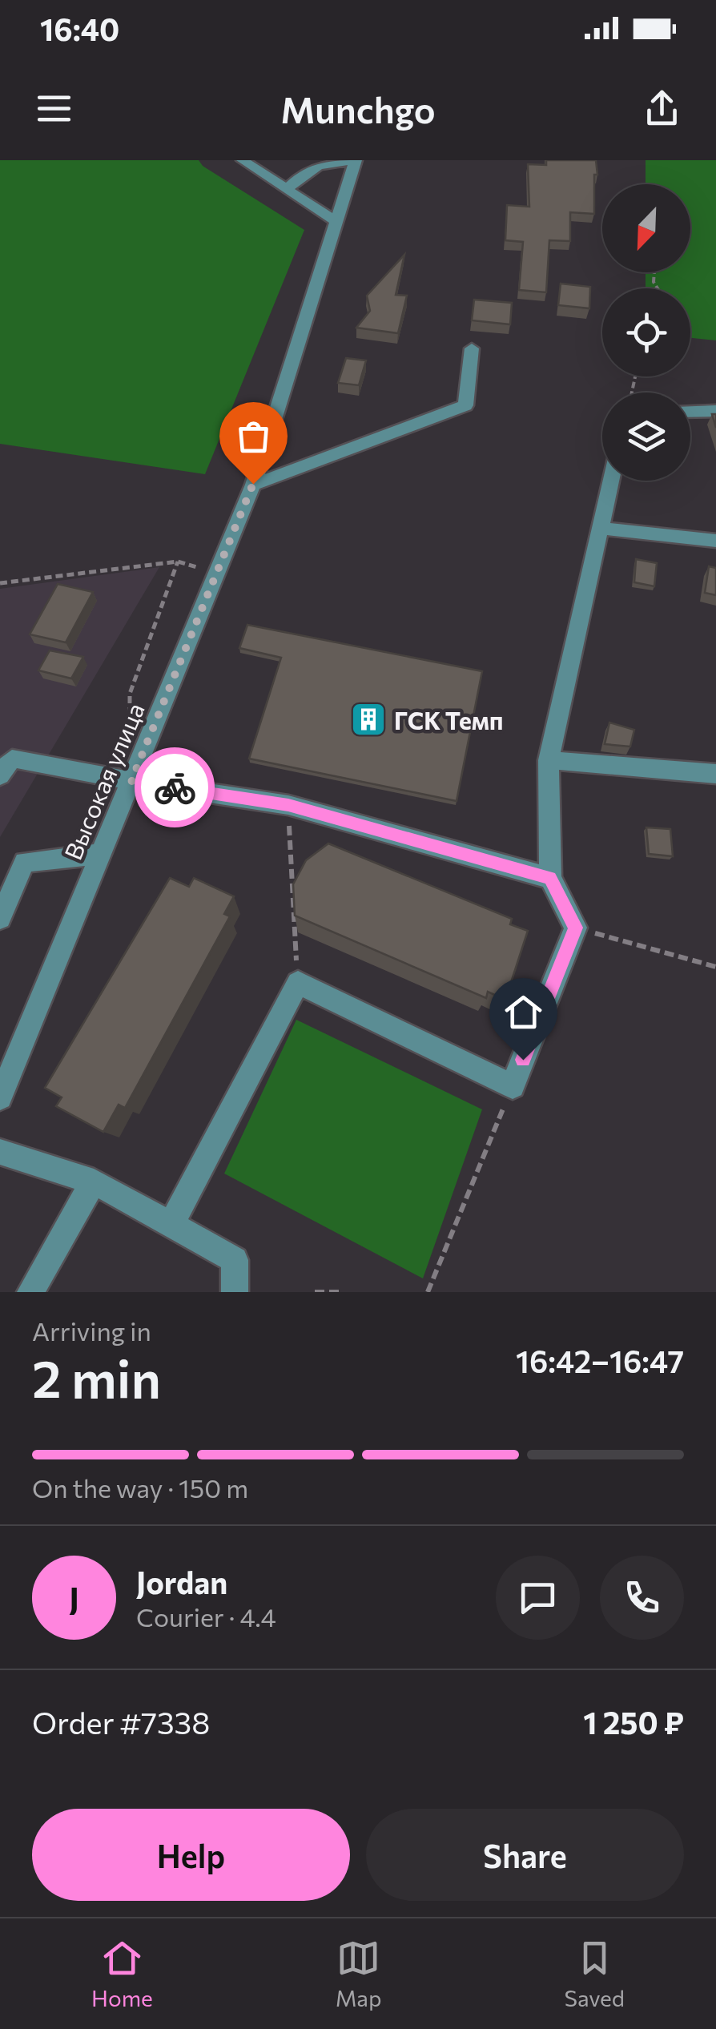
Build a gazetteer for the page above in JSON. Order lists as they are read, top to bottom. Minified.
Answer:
{"streets":{"street":["Высокая улица"]},"places":{"building":["ГСК Темп"]},"north":"bottom left","page":{"status":"16:40","header":"Munchgo","heading":["2 min","Arriving in","16:42–16:47"],"panel":["Jordan","Courier · 4.4","Order #7338","1 250 ₽"],"bar":"On the way · 150 m","round":"J","buttons":["Help","Share"],"tabs":["Home","Map","Saved"]}}
